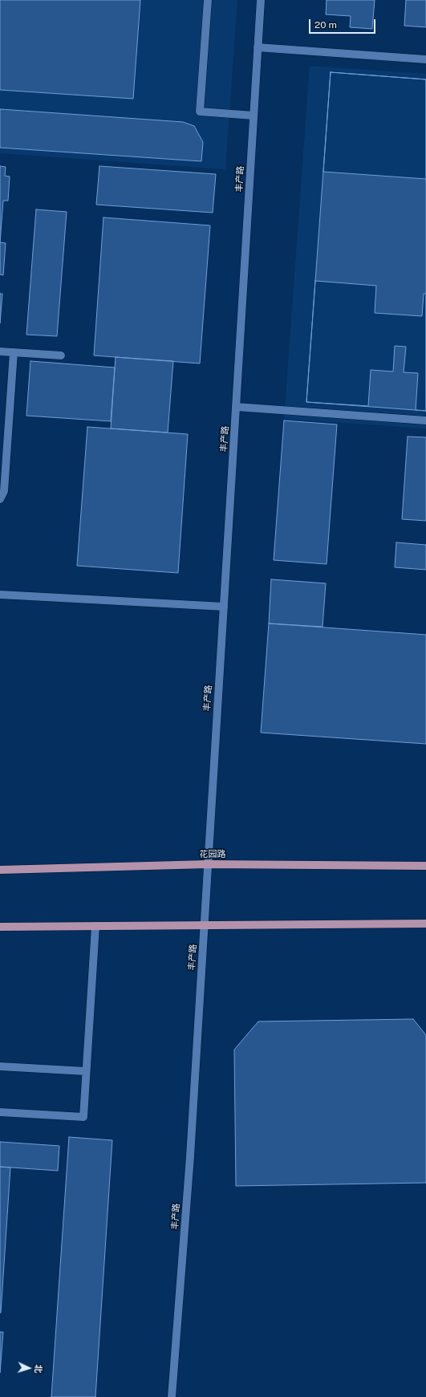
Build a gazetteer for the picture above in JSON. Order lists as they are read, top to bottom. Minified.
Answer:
{"streets":{"main road":["花园路"],"street":["丰产路"]},"crossings":[["丰产路","花园路"]],"scale_bar":"20 m","north":"right"}
